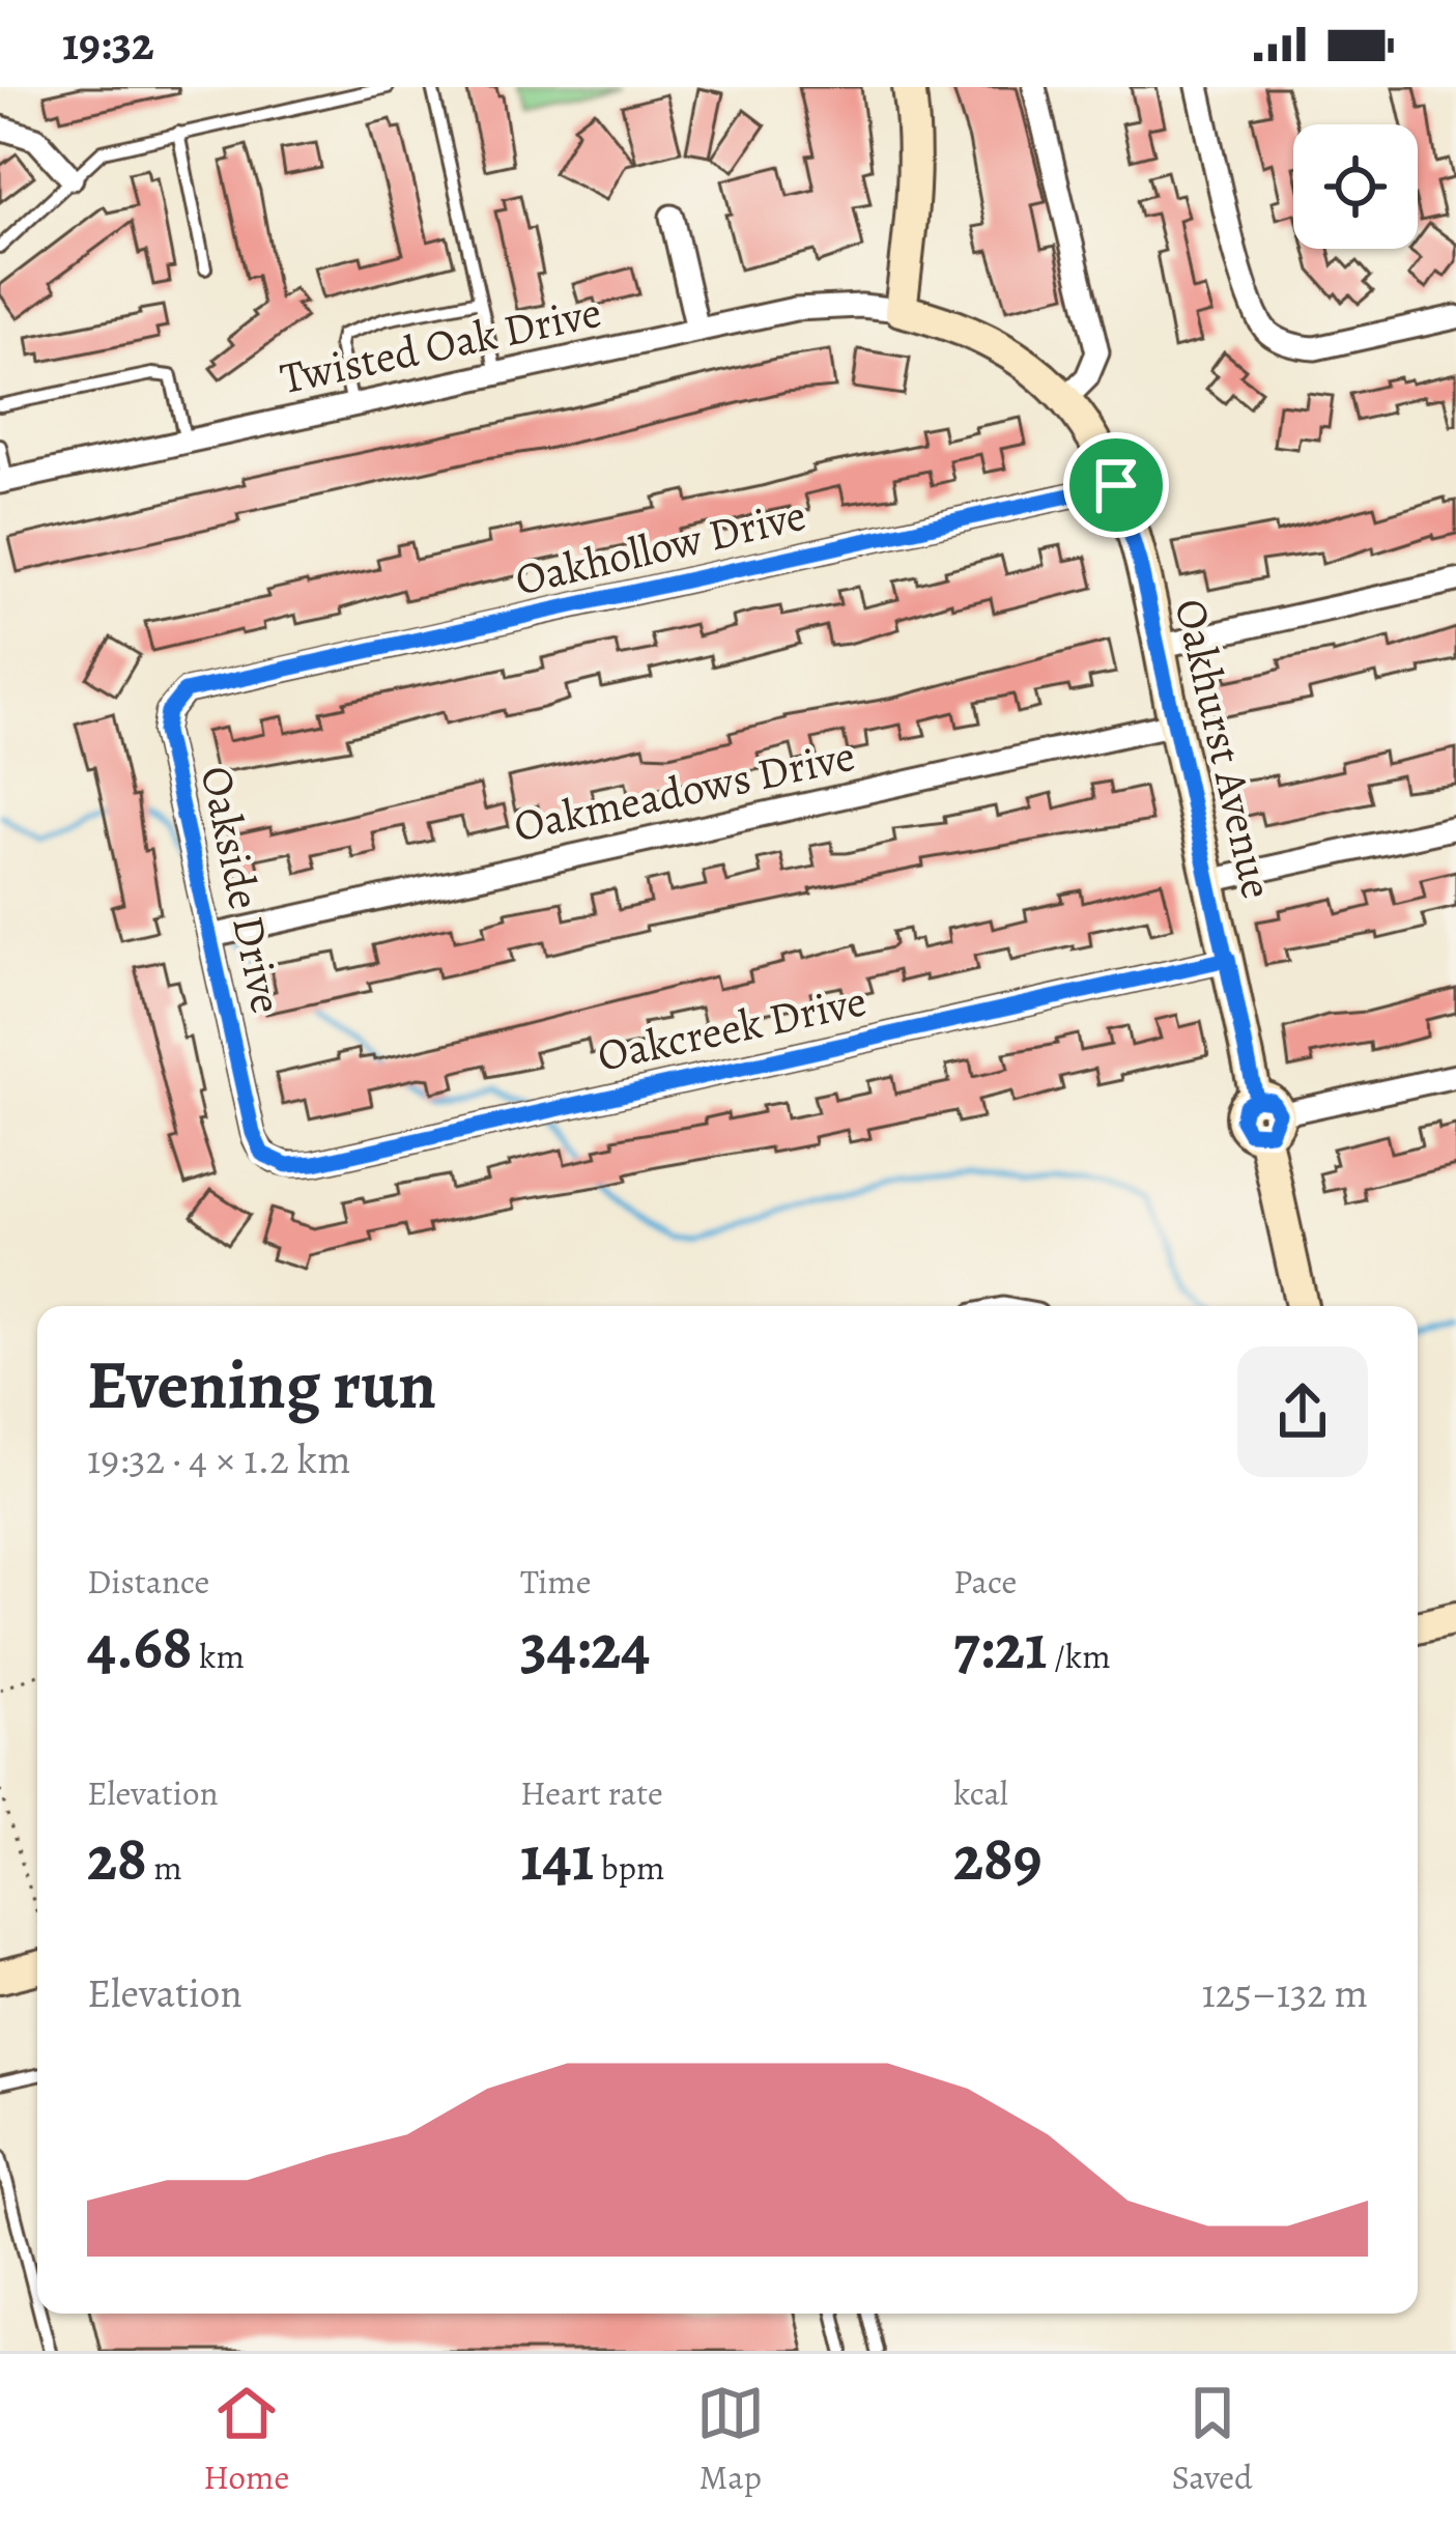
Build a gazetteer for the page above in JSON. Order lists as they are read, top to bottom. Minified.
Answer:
{"streets":{"street":["Twisted Oak Drive","Oakhollow Drive","Oakhurst Avenue","Oakmeadows Drive","Oakside Drive","Oakcreek Drive"]},"crossings":[["Twisted Oak Drive","Oakhurst Avenue"],["Oakhollow Drive","Oakhurst Avenue"],["Oakhollow Drive","Oakside Drive"],["Oakhurst Avenue","Oakmeadows Drive"],["Oakhurst Avenue","Oakcreek Drive"],["Oakmeadows Drive","Oakside Drive"],["Oakside Drive","Oakcreek Drive"]],"page":{"status":"19:32","heading":["Evening run","19:32 · 4 × 1.2 km"],"stats":[["Distance","4.68 km"],["Time","34:24"],["Pace","7:21 /km"],["Elevation","28 m"],["Heart rate","141 bpm"],["kcal","289"]],"chart":["Elevation","125–132 m"],"tabs":["Home","Map","Saved"]}}
